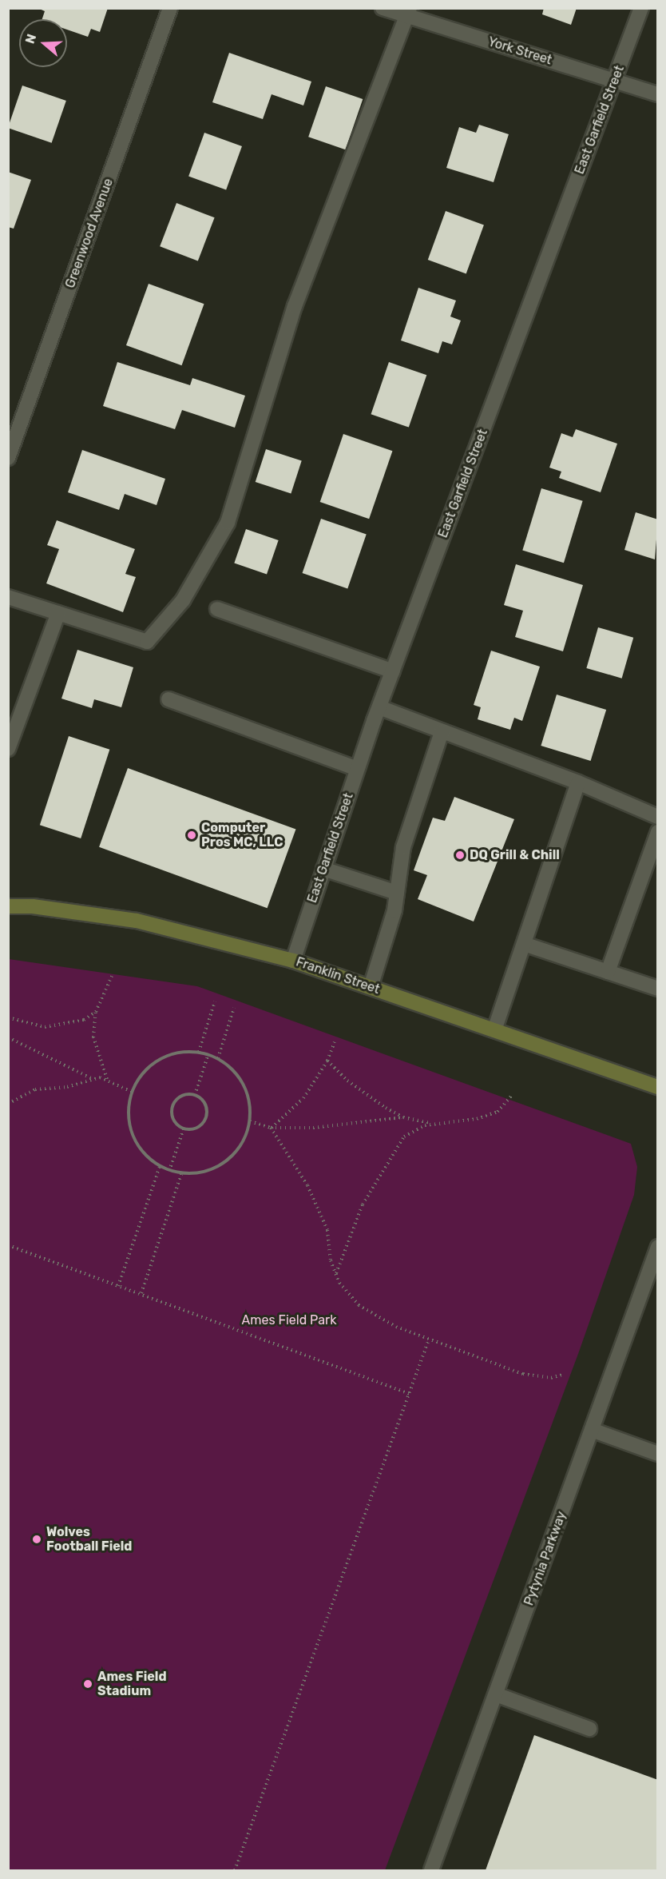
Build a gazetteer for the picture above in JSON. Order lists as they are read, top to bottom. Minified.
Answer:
{"streets":{"main road":["Franklin Street"],"street":["York Street","East Garfield Street","Greenwood Avenue","Pytynia Parkway"]},"crossings":[["York Street","East Garfield Street"],["East Garfield Street","Franklin Street"]],"parks":["Ames Field Park"],"places":["Computer Pros MC, LLC","DQ Grill & Chill","Wolves Football Field","Ames Field Stadium"],"north":"left"}
